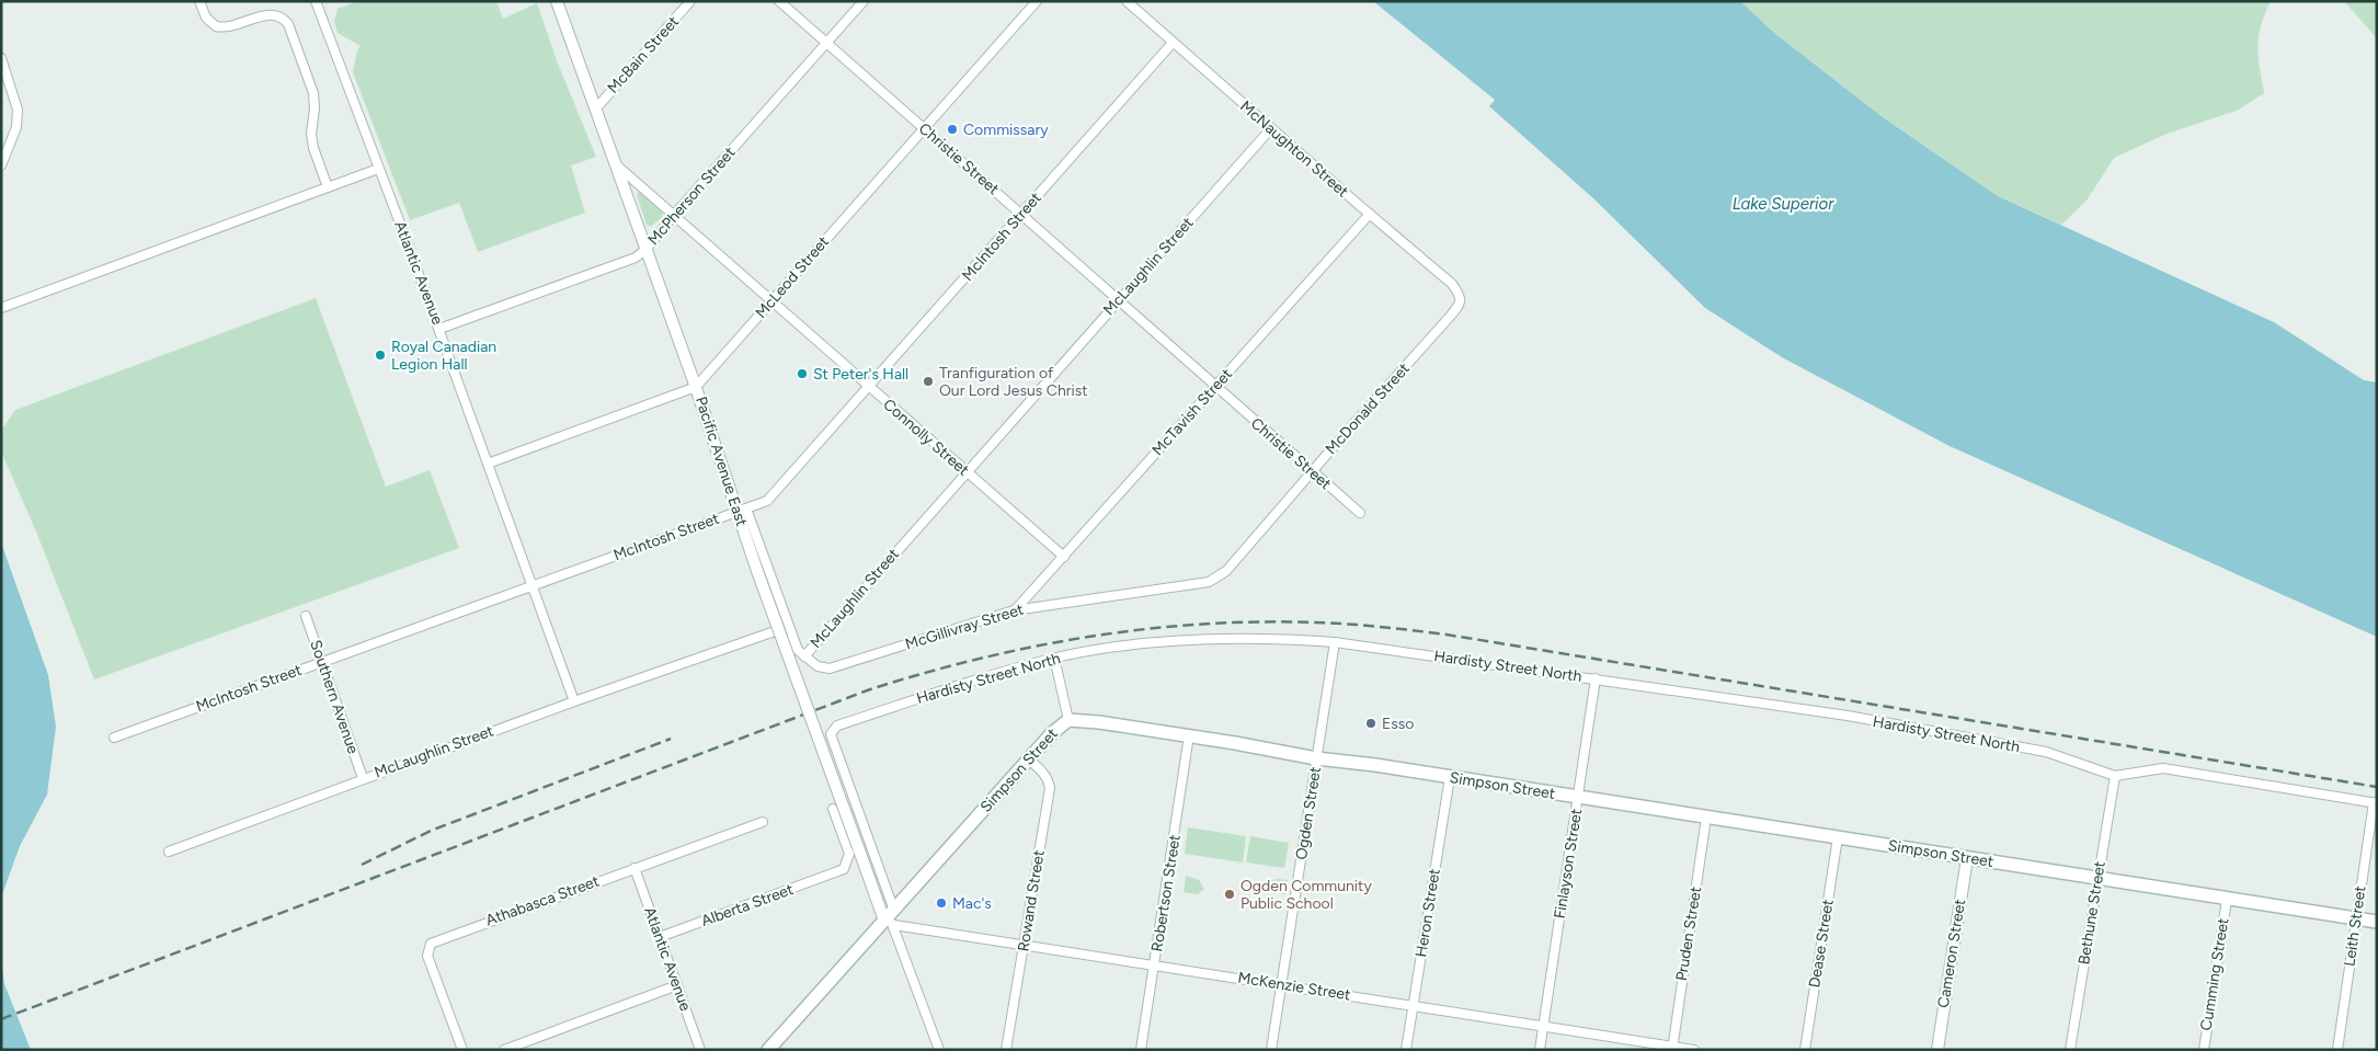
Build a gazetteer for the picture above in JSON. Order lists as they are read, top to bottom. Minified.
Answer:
{"streets":{"main road":["Simpson Street"],"street":["McBain Street","McNaughton Street","Christie Street","McPherson Street","McIntosh Street","McLaughlin Street","Atlantic Avenue","McLeod Street","McDonald Street","McTavish Street","Connolly Street","Pacific Avenue East","McGillivray Street","Hardisty Street North","Southern Avenue","Ogden Street","Finlayson Street","Robertson Street","Athabasca Street","Rowand Street","Alberta Street","Heron Street","Bethune Street","Leith Street","Pruden Street","Dease Street","Cameron Street","Cumming Street","McKenzie Street"]},"crossings":[["McBain Street","Pacific Avenue East"],["McNaughton Street","McIntosh Street"],["McNaughton Street","McLaughlin Street"],["McNaughton Street","McDonald Street"],["McNaughton Street","McTavish Street"],["Christie Street","McPherson Street"],["Christie Street","McIntosh Street"],["Christie Street","McLaughlin Street"],["Christie Street","McLeod Street"],["Christie Street","McDonald Street"],["Christie Street","McTavish Street"],["McPherson Street","Atlantic Avenue"],["McPherson Street","Connolly Street"],["McPherson Street","Pacific Avenue East"],["McIntosh Street","Atlantic Avenue"],["McIntosh Street","Connolly Street"],["McIntosh Street","Pacific Avenue East"],["McIntosh Street","Southern Avenue"],["McLaughlin Street","Atlantic Avenue"],["McLaughlin Street","Connolly Street"],["McLaughlin Street","McGillivray Street"],["McLaughlin Street","Southern Avenue"],["Atlantic Avenue","McLeod Street"],["Atlantic Avenue","Athabasca Street"],["Atlantic Avenue","Alberta Street"],["McLeod Street","Connolly Street"],["McLeod Street","Pacific Avenue East"],["McDonald Street","McGillivray Street"],["McTavish Street","Connolly Street"],["McTavish Street","McGillivray Street"],["Connolly Street","Pacific Avenue East"],["Pacific Avenue East","Simpson Street"],["Pacific Avenue East","McKenzie Street"],["Hardisty Street North","Simpson Street"],["Hardisty Street North","Ogden Street"],["Hardisty Street North","Finlayson Street"],["Hardisty Street North","Bethune Street"],["Hardisty Street North","Leith Street"],["Simpson Street","Ogden Street"],["Simpson Street","Finlayson Street"],["Simpson Street","Robertson Street"],["Simpson Street","Rowand Street"],["Simpson Street","Heron Street"],["Simpson Street","Bethune Street"],["Simpson Street","Leith Street"],["Simpson Street","Pruden Street"],["Simpson Street","Dease Street"],["Simpson Street","Cameron Street"],["Simpson Street","Cumming Street"],["Simpson Street","McKenzie Street"],["Ogden Street","McKenzie Street"],["Finlayson Street","McKenzie Street"],["Robertson Street","McKenzie Street"],["Rowand Street","McKenzie Street"],["Heron Street","McKenzie Street"],["Pruden Street","McKenzie Street"]],"water":["Lake Superior"],"places":["Commissary","Royal Canadian Legion Hall","St Peter's Hall","Tranfiguration of Our Lord Jesus Christ","Esso","Ogden Community Public School","Mac's"]}
